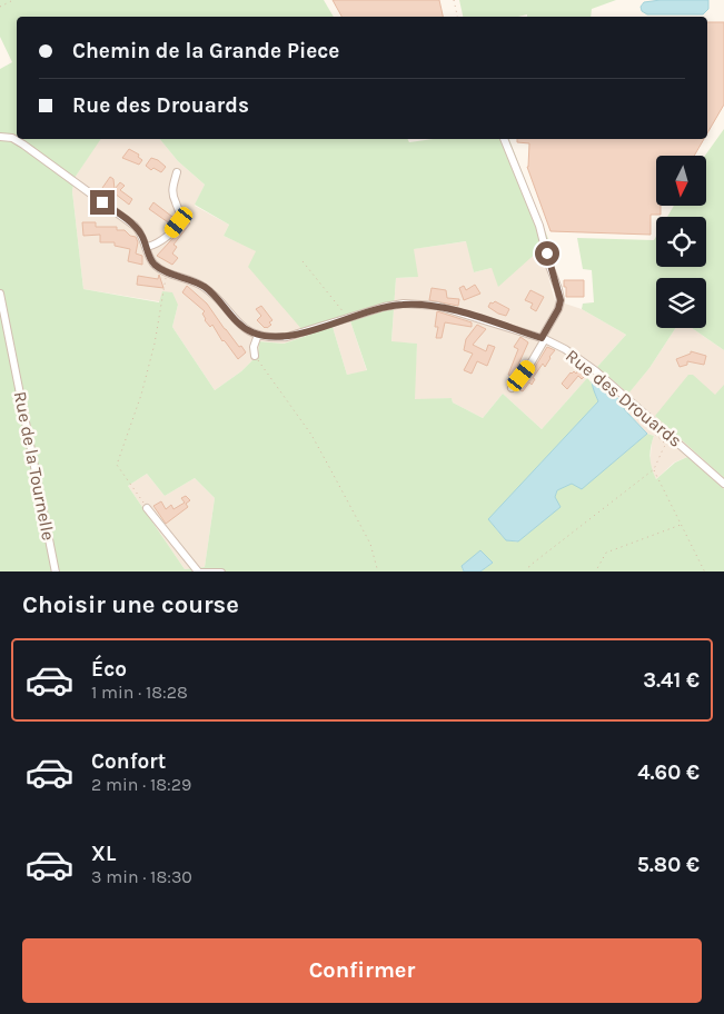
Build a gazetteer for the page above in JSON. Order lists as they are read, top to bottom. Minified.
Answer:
{"streets":{"street":["Rue des Drouards","Rue de la Tournelle"]},"north":"bottom","page":{"banner":["Chemin de la Grande Piece","Rue des Drouards"],"heading":"Choisir une course","list":[{"name":"Éco","note":"1 min · 18:28","value":"3.41 €"},{"name":"Confort","note":"2 min · 18:29","value":"4.60 €"},{"name":"XL","note":"3 min · 18:30","value":"5.80 €"}],"buttons":"Confirmer"}}
